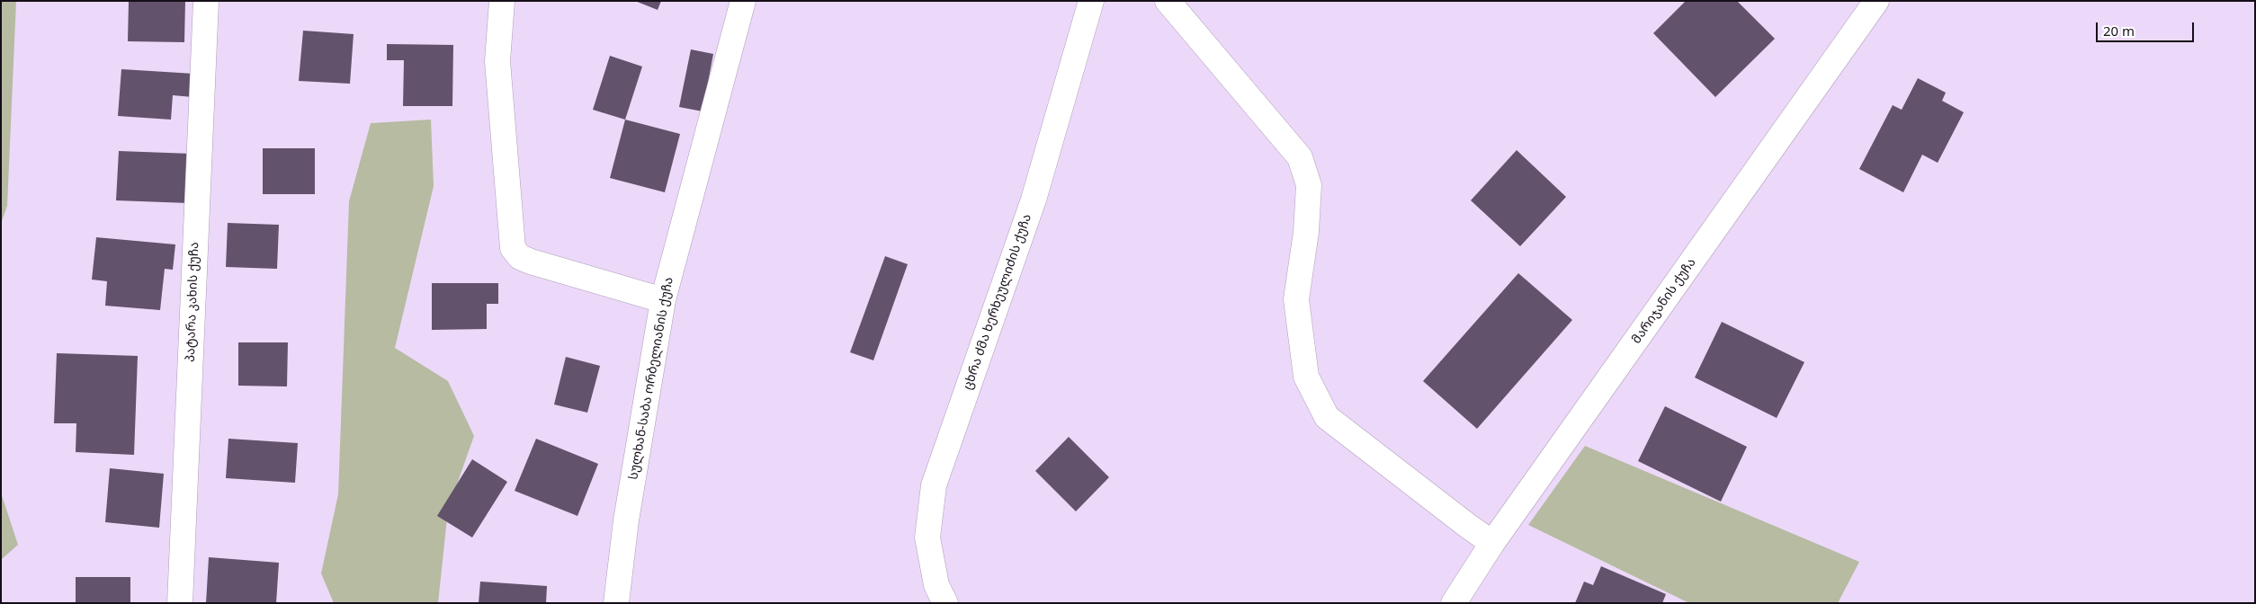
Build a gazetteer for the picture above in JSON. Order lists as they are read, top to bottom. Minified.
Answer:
{"streets":{"street":["მარიჯანის ქუჩა","პატარა კახის ქუჩა","ცხრა ძმა ხერხეულიძის ქუჩა","სულხან-საბა ორბელიანის ქუჩა"]},"scale_bar":"20 m"}
